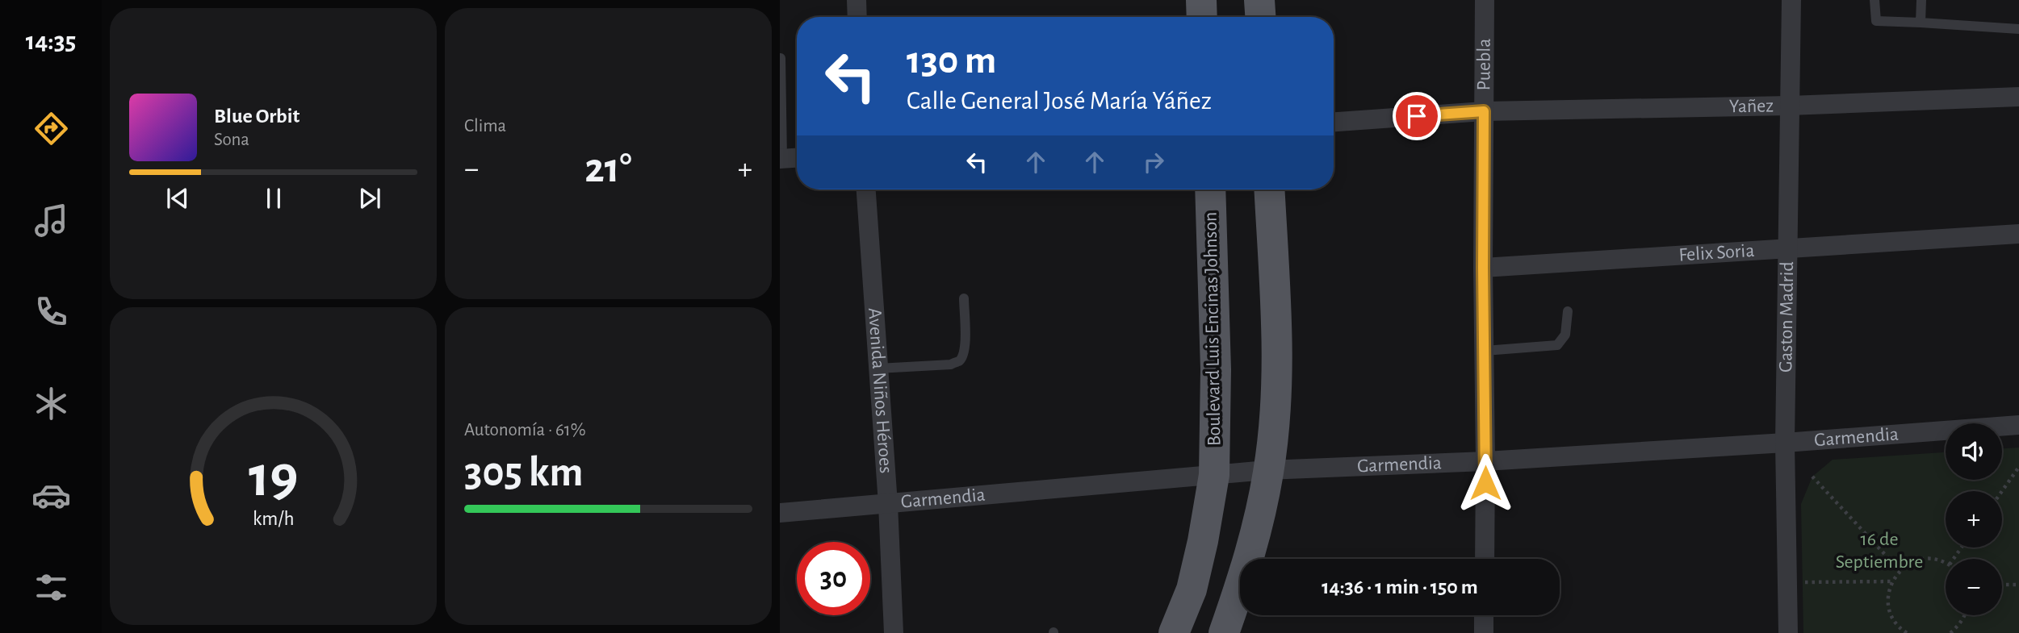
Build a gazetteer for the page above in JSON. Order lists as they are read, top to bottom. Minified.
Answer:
{"streets":{"main road":["Boulevard Luis Encinas Johnson"],"street":["Puebla","Yañez","Felix Soria","Gaston Madrid","Avenida Niños Héroes","Garmendia"]},"crossings":[["Puebla","Yañez"],["Puebla","Felix Soria"],["Puebla","Garmendia"],["Yañez","Gaston Madrid"],["Felix Soria","Gaston Madrid"],["Gaston Madrid","Garmendia"],["Boulevard Luis Encinas Johnson","Garmendia"],["Avenida Niños Héroes","Garmendia"]],"parks":["16 de Septiembre"],"page":{"tabs":"14:35","tile":["Clima",["Autonomía · 61%","305 km"]],"turn":["130 m","Calle General José María Yáñez"],"song":["Blue Orbit","Sona"],"heat":["−","21°","+"],"map_buttons":["+","−"],"limit":"30","trip":"14:36 · 1 min · 150 m","gauge":["19","km/h"]}}
